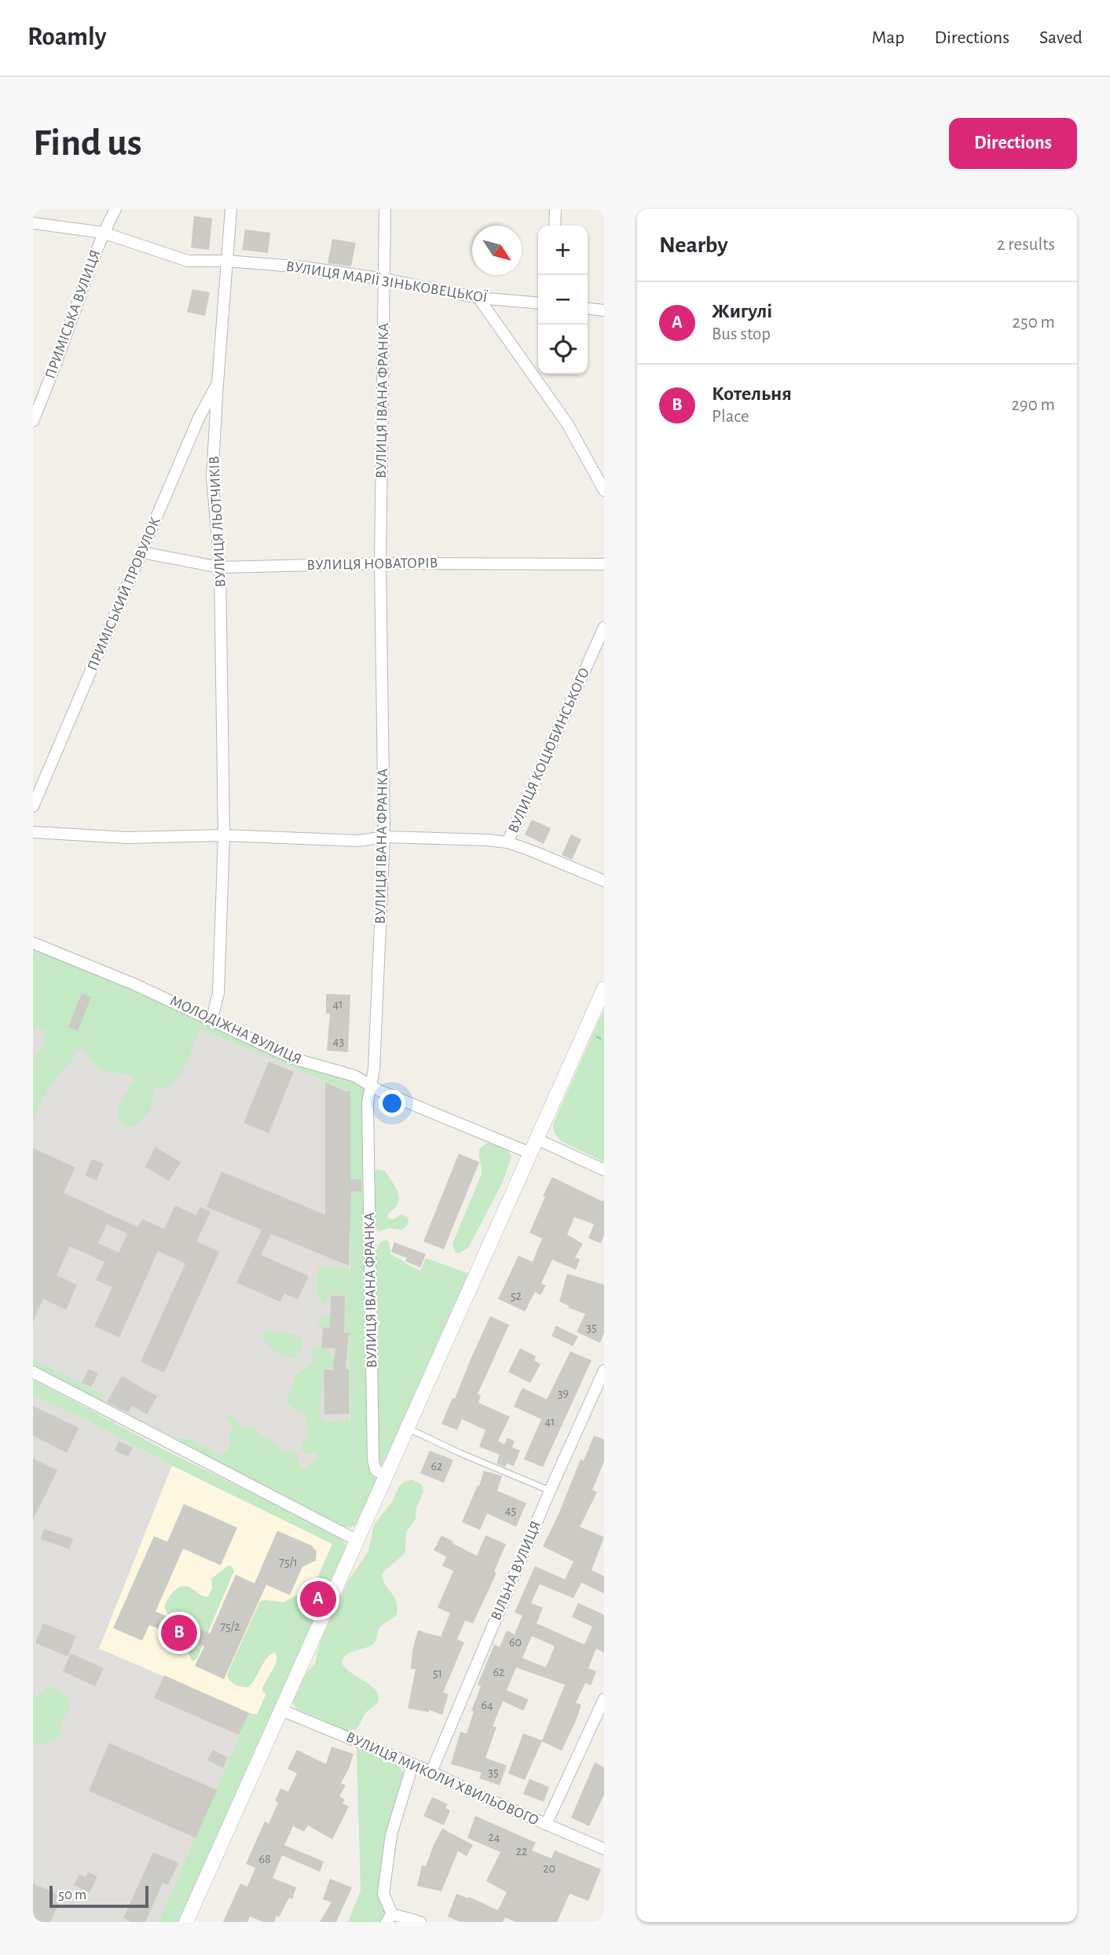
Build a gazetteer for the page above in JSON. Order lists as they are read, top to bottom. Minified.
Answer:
{"streets":{"street":["ВУЛИЦЯ МАРІЇ ЗІНЬКОВЕЦЬКОЇ","ПРИМІСЬКА ВУЛИЦЯ","ВУЛИЦЯ ІВАНА ФРАНКА","ВУЛИЦЯ ЛЬОТЧИКІВ","ВУЛИЦЯ НОВАТОРІВ","ПРИМІСЬКИЙ ПРОВУЛОК","ВУЛИЦЯ КОЦЮБИНСЬКОГО","МОЛОДІЖНА ВУЛИЦЯ","ВІЛЬНА ВУЛИЦЯ","ВУЛИЦЯ МИКОЛИ ХВИЛЬОВОГО"]},"crossings":[["ВУЛИЦЯ МАРІЇ ЗІНЬКОВЕЦЬКОЇ","ПРИМІСЬКА ВУЛИЦЯ"],["ВУЛИЦЯ МАРІЇ ЗІНЬКОВЕЦЬКОЇ","ВУЛИЦЯ ІВАНА ФРАНКА"],["ВУЛИЦЯ МАРІЇ ЗІНЬКОВЕЦЬКОЇ","ВУЛИЦЯ ЛЬОТЧИКІВ"],["ВУЛИЦЯ ІВАНА ФРАНКА","ВУЛИЦЯ НОВАТОРІВ"],["ВУЛИЦЯ ІВАНА ФРАНКА","МОЛОДІЖНА ВУЛИЦЯ"],["ВУЛИЦЯ ЛЬОТЧИКІВ","ВУЛИЦЯ НОВАТОРІВ"],["ВУЛИЦЯ ЛЬОТЧИКІВ","ПРИМІСЬКИЙ ПРОВУЛОК"],["ВУЛИЦЯ ЛЬОТЧИКІВ","МОЛОДІЖНА ВУЛИЦЯ"],["ВУЛИЦЯ НОВАТОРІВ","ПРИМІСЬКИЙ ПРОВУЛОК"],["ВІЛЬНА ВУЛИЦЯ","ВУЛИЦЯ МИКОЛИ ХВИЛЬОВОГО"]],"house_numbers":["41","43","52","35","39","41","62","45","75/1","75/2","60","62","51","64","35","24","22","68","20"],"scale_bar":"50 m","north":"bottom right","page":{"header":"Roamly","nav":["Map","Directions","Saved"],"buttons":"Directions","title":"Find us","heading":["Nearby","2 results"],"map_buttons":["+","−"],"list":[{"mark":"A","name":"Жигулі","note":"Bus stop","value":"250 m"},{"mark":"B","name":"Котельня","note":"Place","value":"290 m"}],"pins":["A","B"],"scale":"50 m"}}
